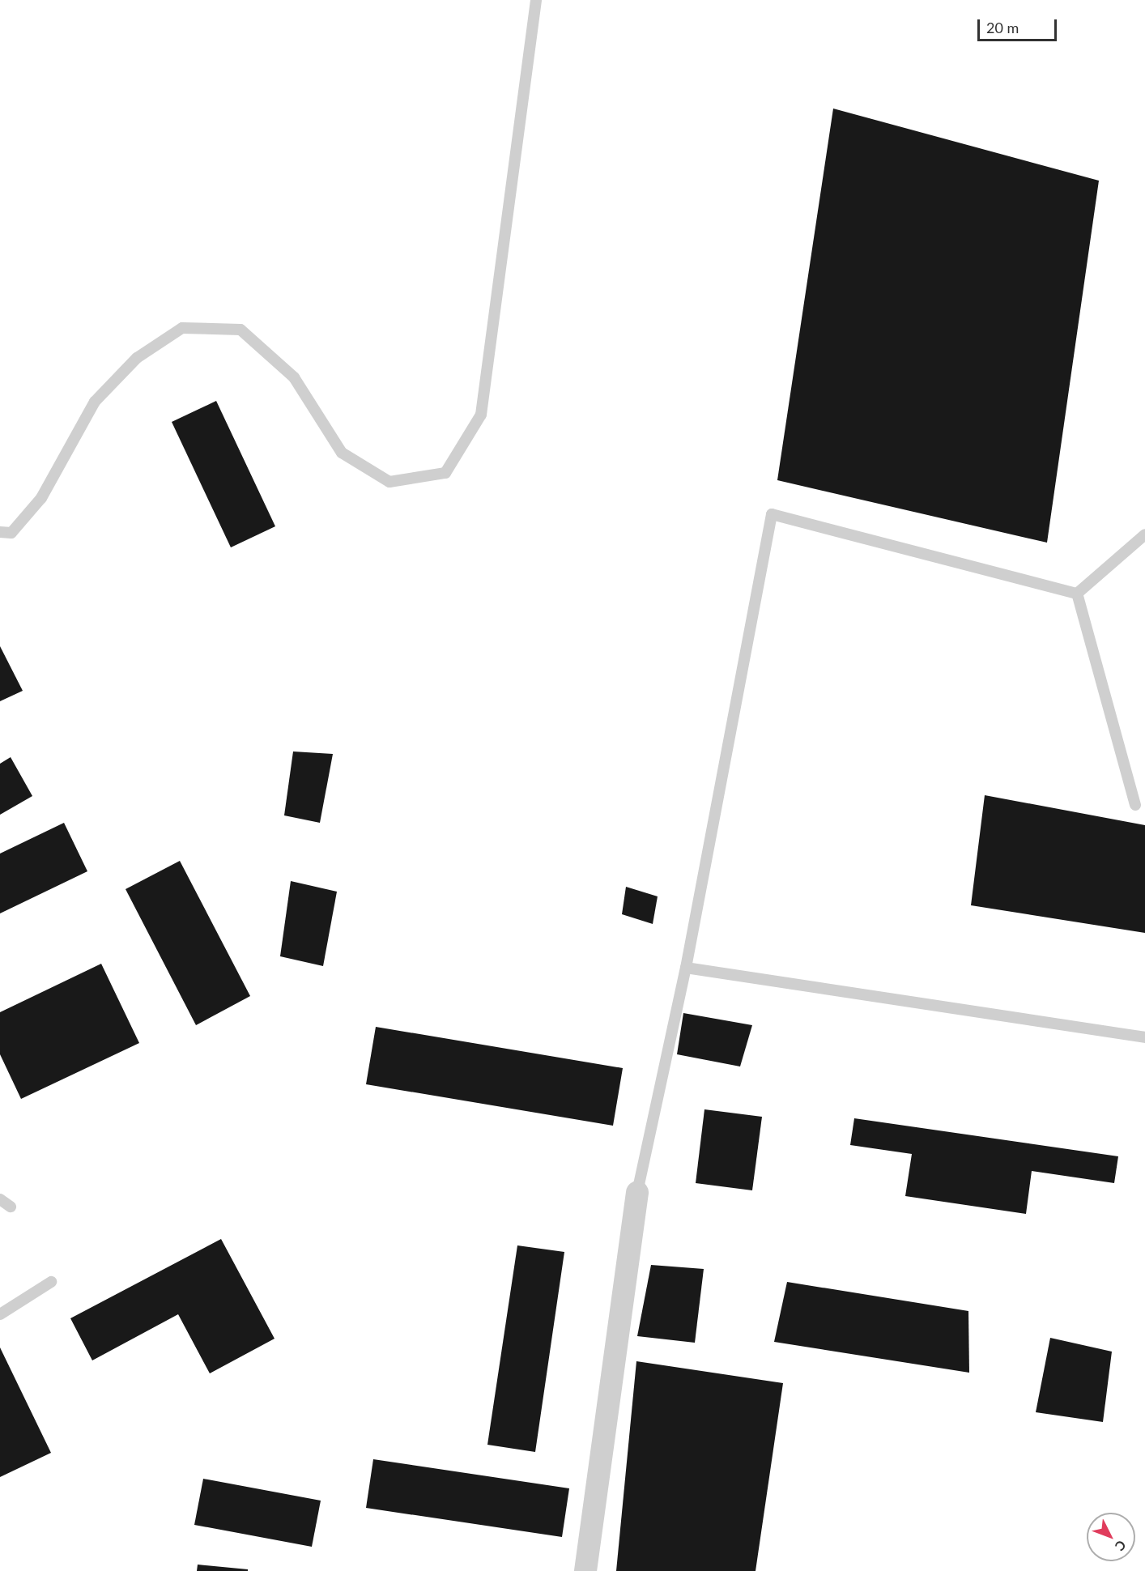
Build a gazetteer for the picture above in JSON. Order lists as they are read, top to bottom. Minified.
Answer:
{"scale_bar":"20 m","north":"bottom right"}
